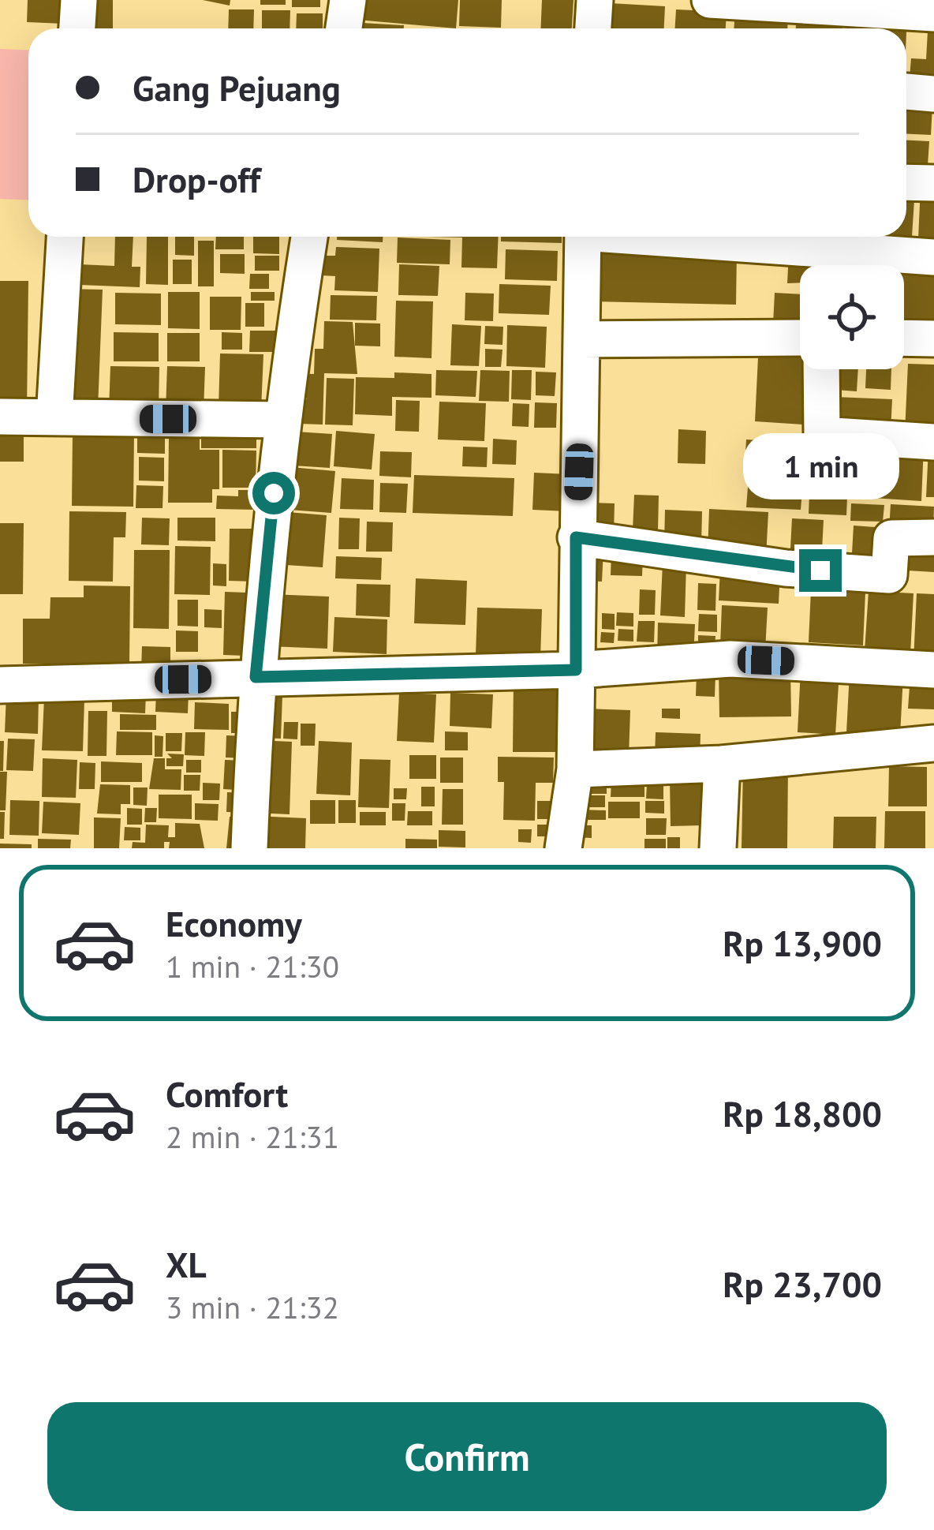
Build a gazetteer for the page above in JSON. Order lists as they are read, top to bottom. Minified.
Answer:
{"page":{"banner":["Gang Pejuang","Drop-off"],"bubble":"1 min","list":[{"name":"Economy","note":"1 min · 21:30","value":"Rp 13,900"},{"name":"Comfort","note":"2 min · 21:31","value":"Rp 18,800"},{"name":"XL","note":"3 min · 21:32","value":"Rp 23,700"}],"buttons":"Confirm"}}
